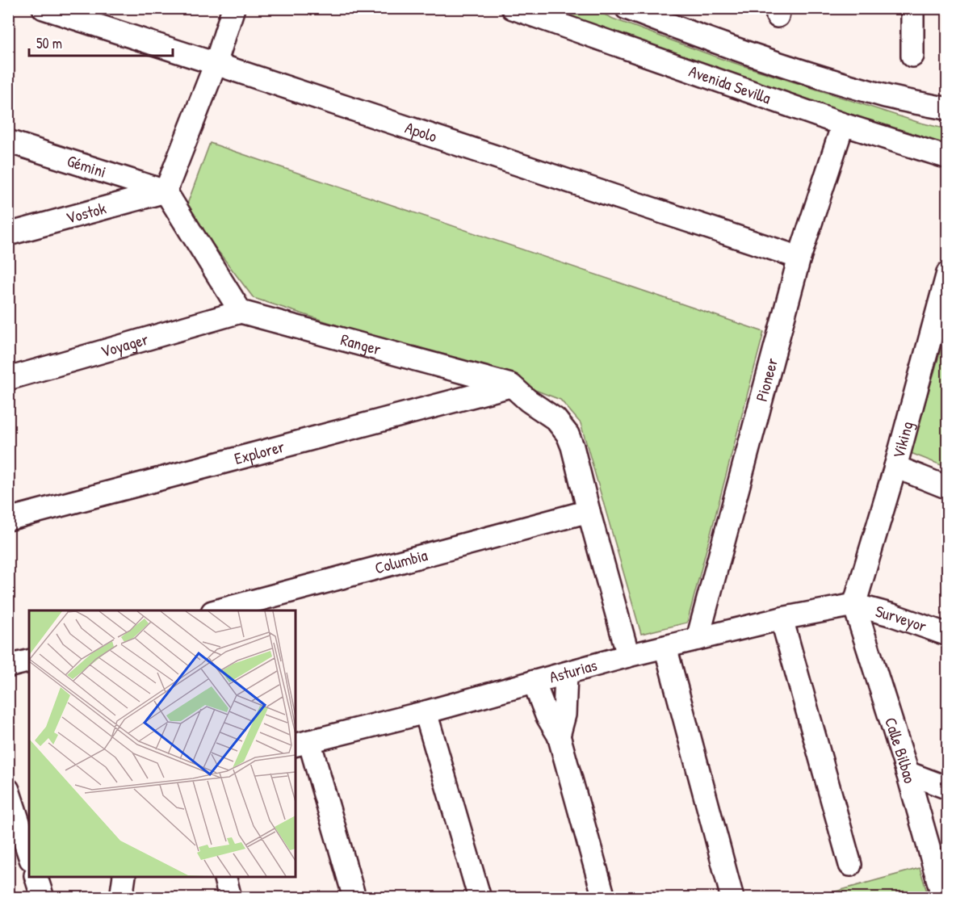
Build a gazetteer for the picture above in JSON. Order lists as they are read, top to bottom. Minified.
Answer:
{"streets":{"street":["Avenida Sevilla","Apolo","Gémini","Vostok","Ranger","Voyager","Pioneer","Viking","Explorer","Columbia","Surveyor","Asturias","Calle Bilbao"]},"crossings":[["Avenida Sevilla","Pioneer"],["Apolo","Pioneer"],["Gémini","Vostok"],["Ranger","Voyager"],["Ranger","Explorer"],["Ranger","Columbia"],["Ranger","Asturias"],["Pioneer","Asturias"],["Viking","Surveyor"],["Viking","Asturias"],["Viking","Calle Bilbao"],["Surveyor","Asturias"],["Surveyor","Calle Bilbao"],["Asturias","Calle Bilbao"]],"scale_bar":"50 m"}
